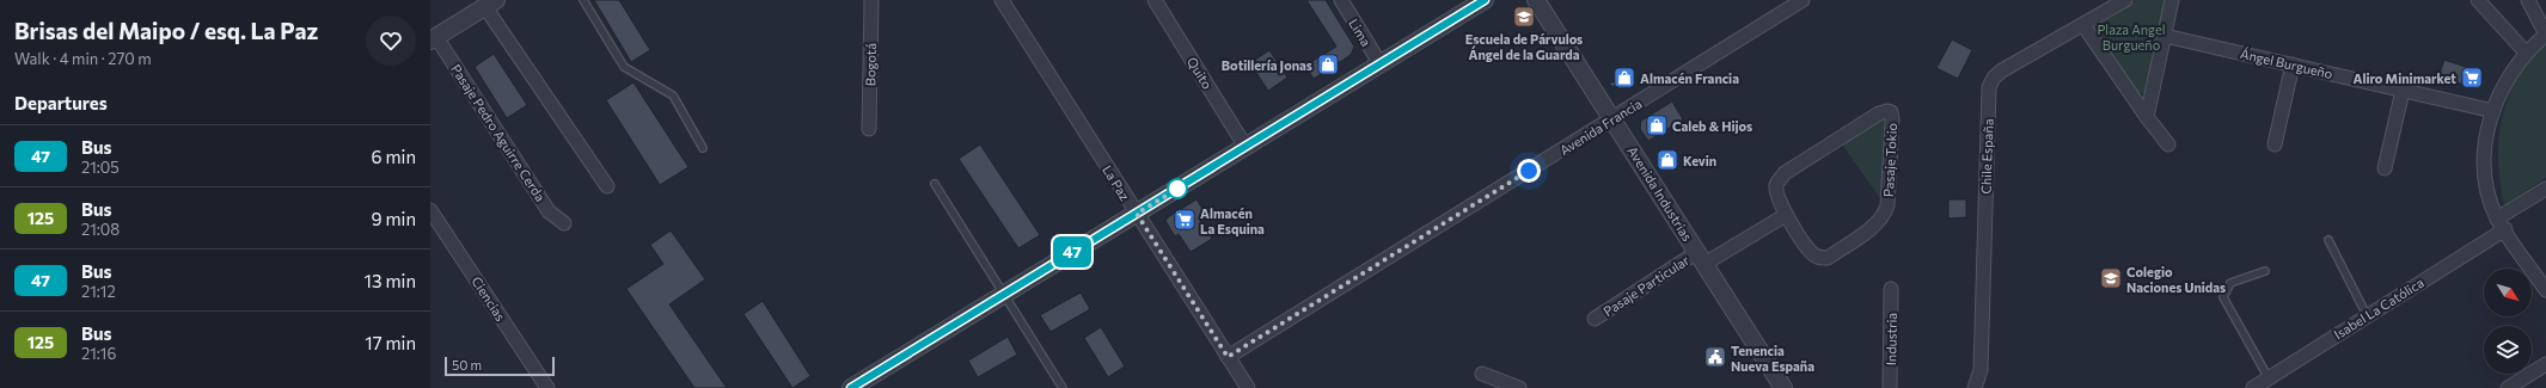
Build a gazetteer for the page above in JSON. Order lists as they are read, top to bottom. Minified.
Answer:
{"streets":{"street":["Lima","Ángel Burgueño","Bogotá","Quito","Avenida Francia","Pasaje Pedro Aguirre Cerda","Chile España","Pasaje Tokio","La Paz","Avenida Industrias","Pasaje Particular","Ciencias","Isabel La Católica","Industria"]},"crossings":[["Avenida Francia","La Paz"],["Avenida Francia","Avenida Industrias"],["Avenida Industrias","Pasaje Particular"]],"parks":["Plaza Angel Burgueño"],"places":{"school or university":["Escuela de Párvulos Ángel de la Guarda","Colegio Naciones Unidas"],"shop":["Botillería Jonas","Almacén Francia","Caleb & Hijos","Kevin"],"supermarket":["Aliro Minimarket","Almacén La Esquina"],"public building":["Tenencia Nueva España"]},"lines":["bus line 47"],"scale_bar":"50 m","north":"bottom right","page":{"heading":[["Brisas del Maipo / esq. La Paz","Walk · 4 min · 270 m"],"Departures"],"on_map":"47","list":[{"mark":"47","name":"Bus","note":"21:05","value":"6 min"},{"mark":"125","name":"Bus","note":"21:08","value":"9 min"},{"mark":"47","name":"Bus","note":"21:12","value":"13 min"},{"mark":"125","name":"Bus","note":"21:16","value":"17 min"}],"scale":"50 m"}}
